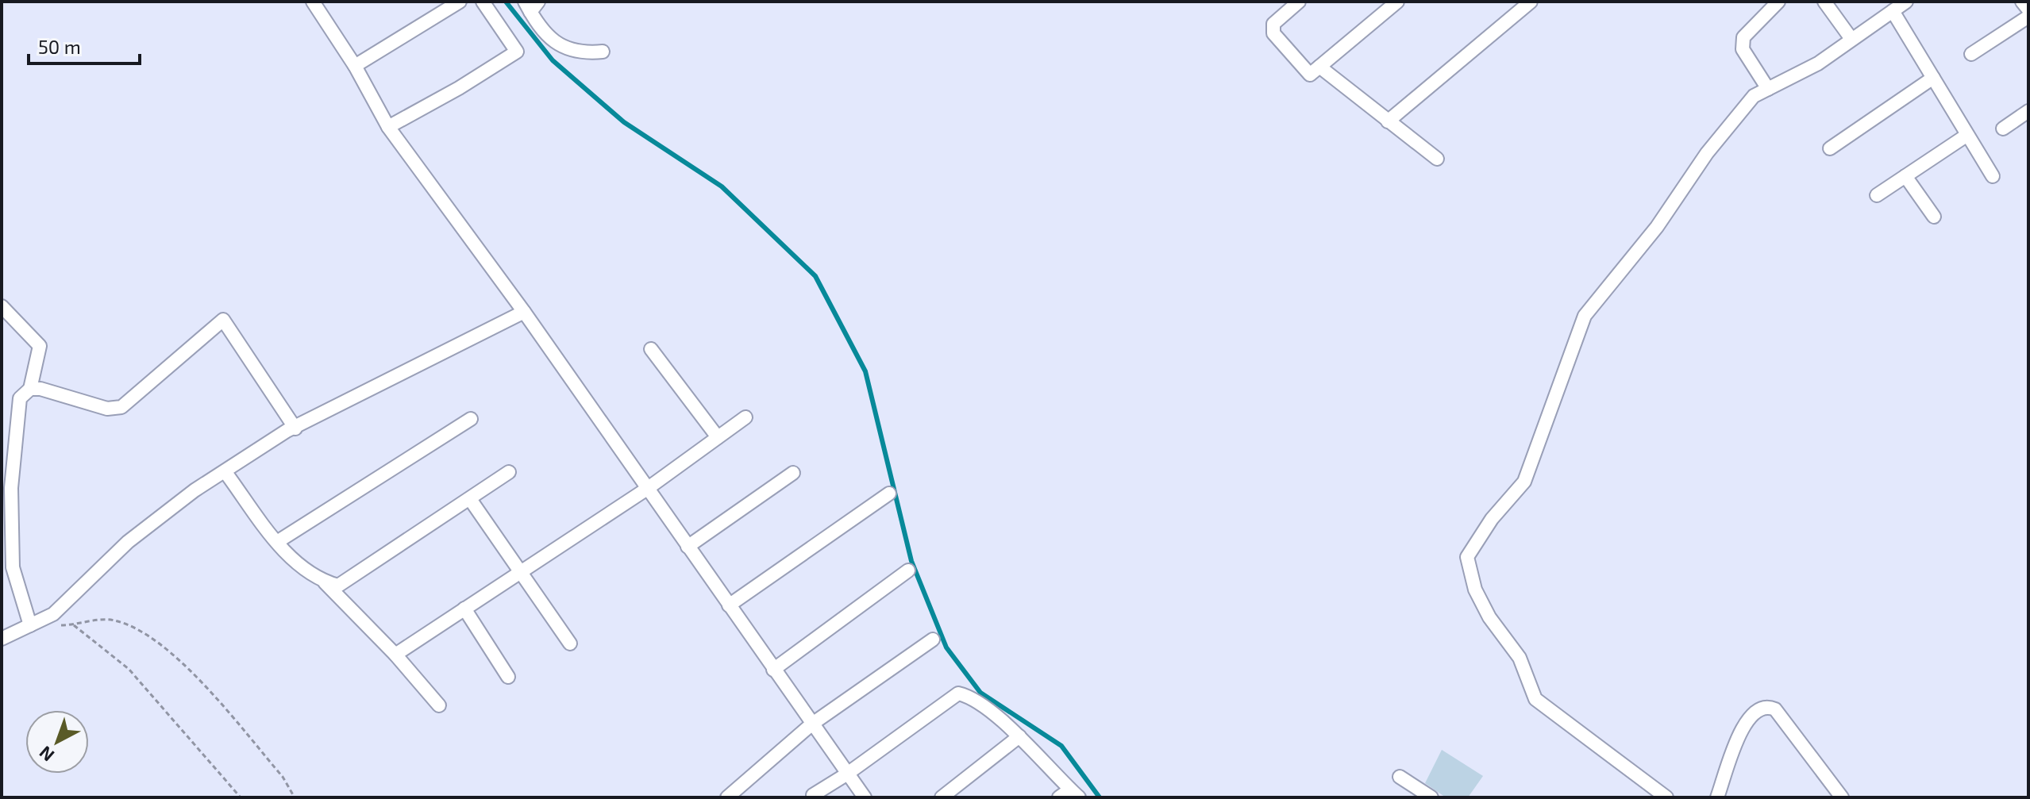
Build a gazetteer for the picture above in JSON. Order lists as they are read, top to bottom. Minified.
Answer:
{"scale_bar":"50 m","north":"bottom left"}
